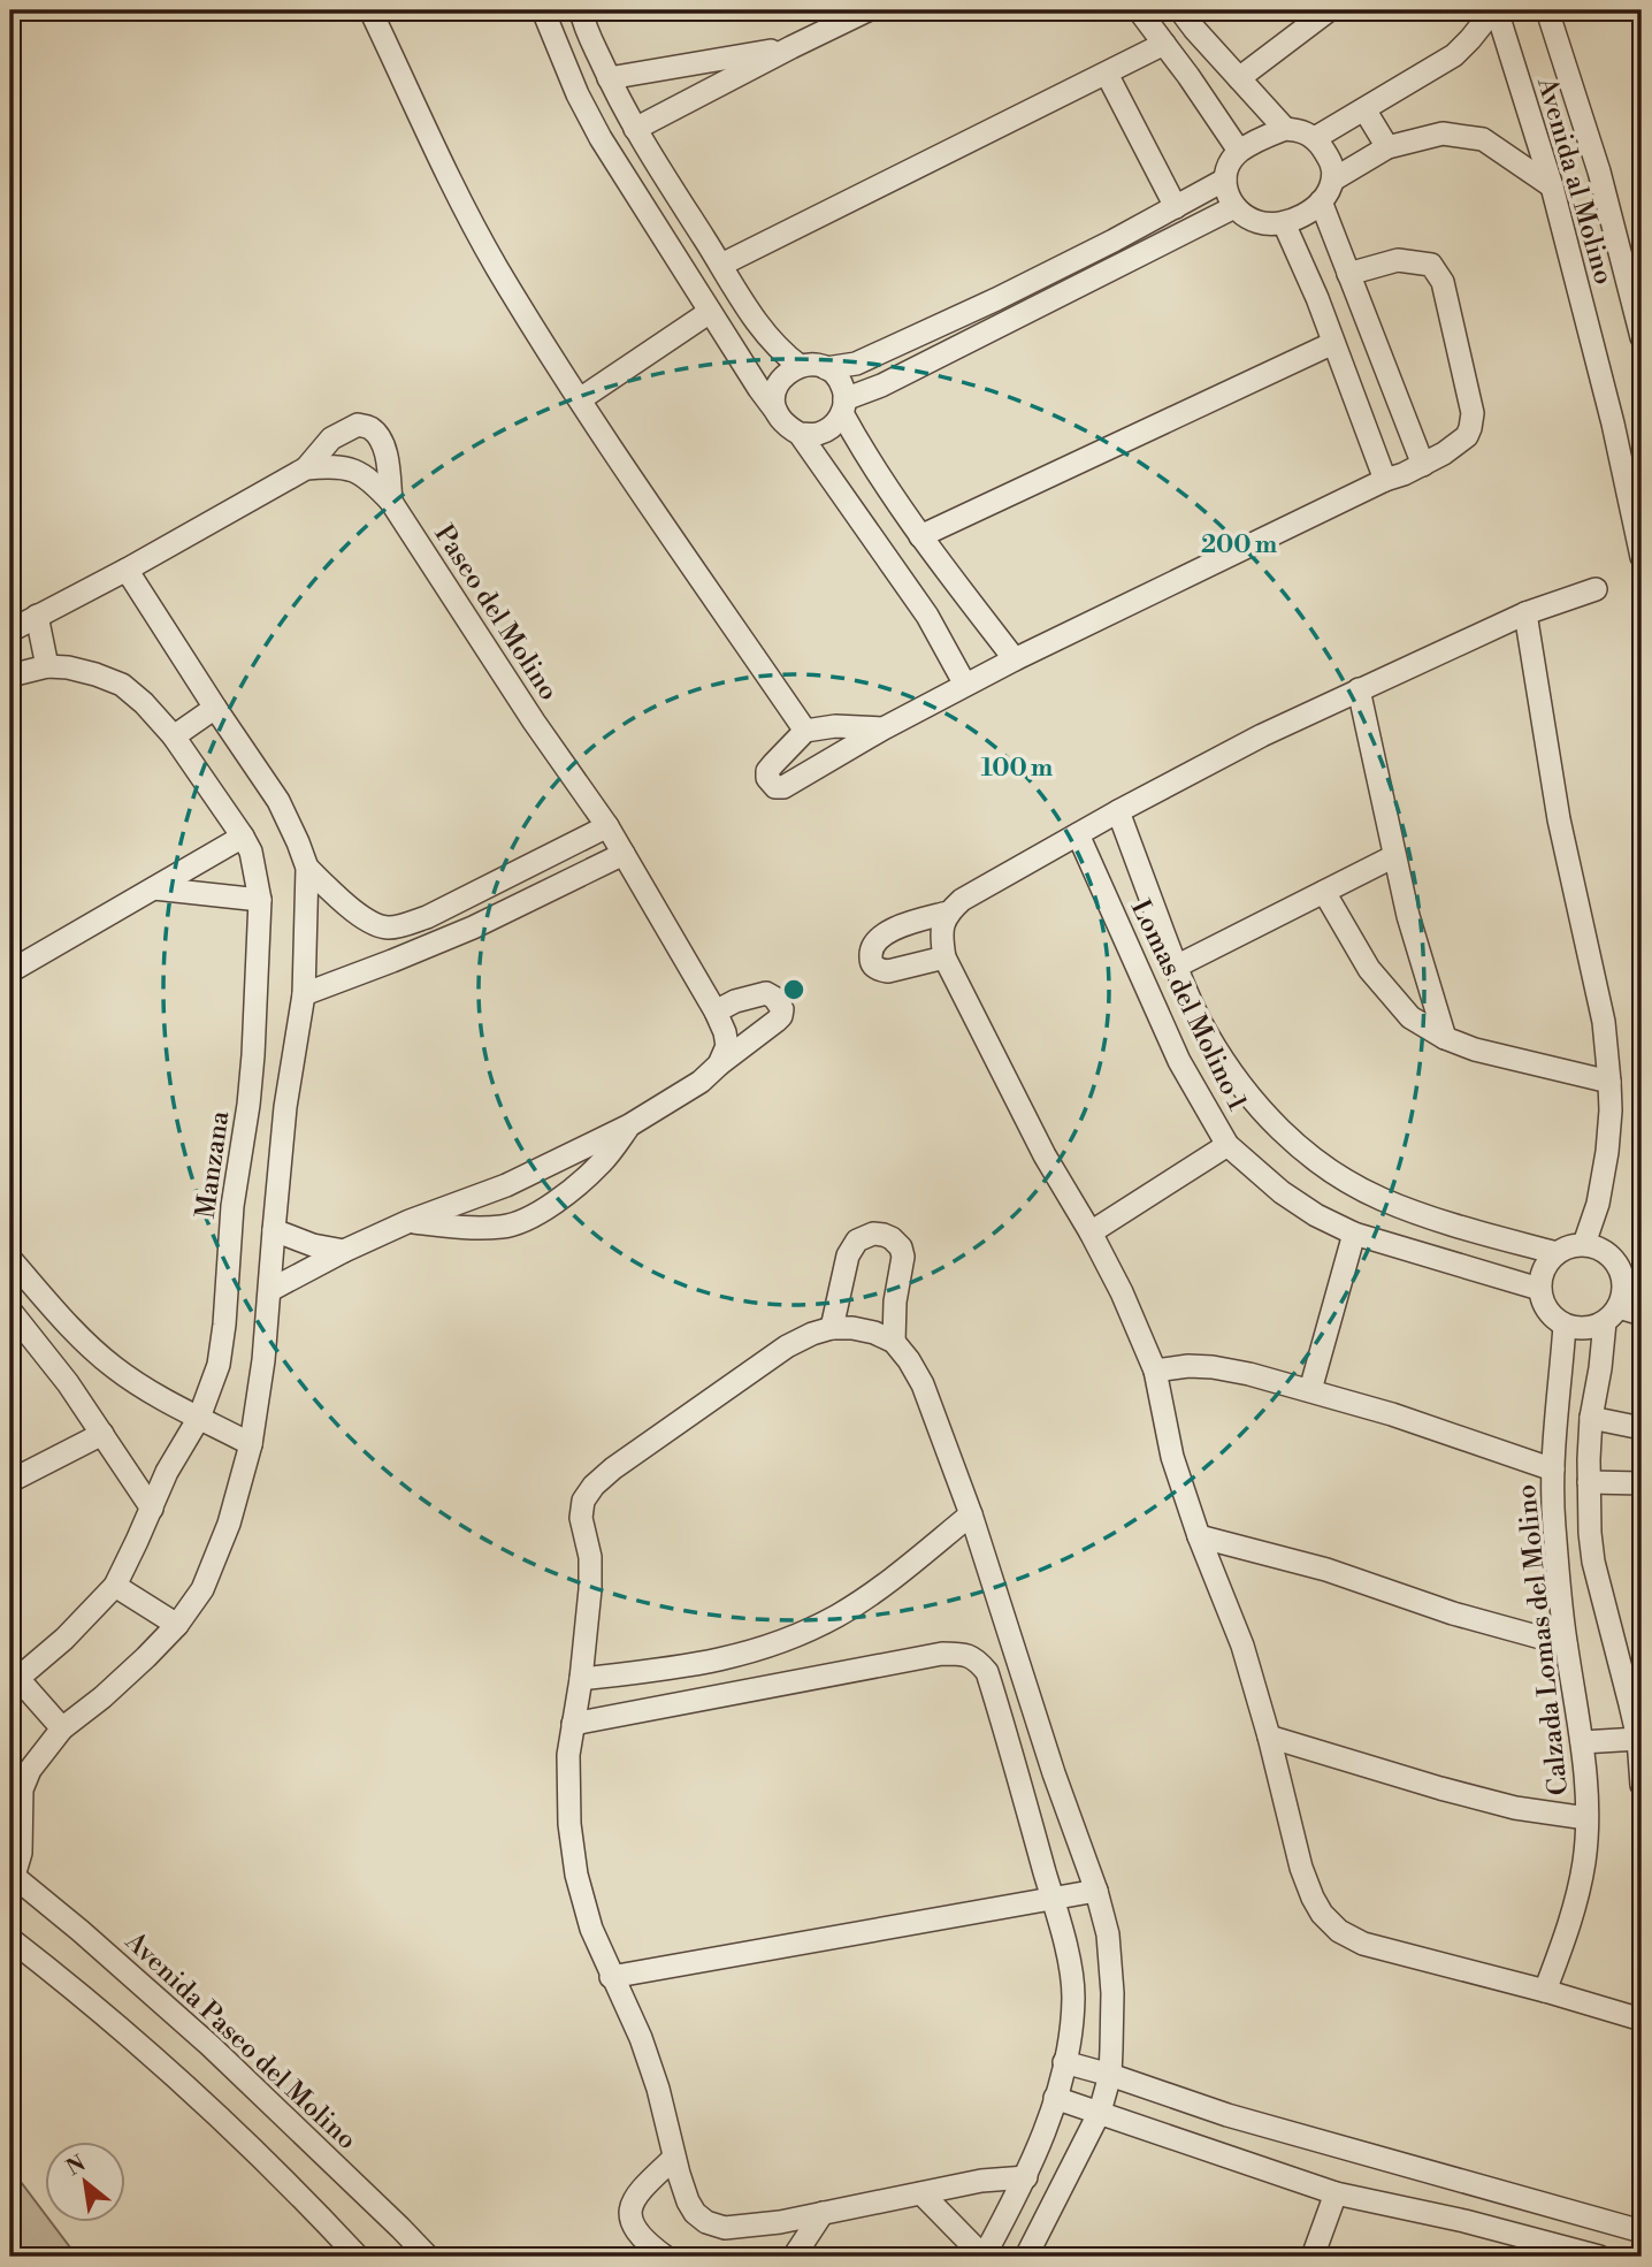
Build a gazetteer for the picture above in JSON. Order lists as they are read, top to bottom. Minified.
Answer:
{"streets":{"street":["Avenida al Molino","Paseo del Molino","Lomas del Molino 1","Manzana","Calzada Lomas del Molino","Avenida Paseo del Molino"]},"crossings":[["Lomas del Molino 1","Calzada Lomas del Molino"]],"north":"top left","rings":["200 m","100 m"]}
